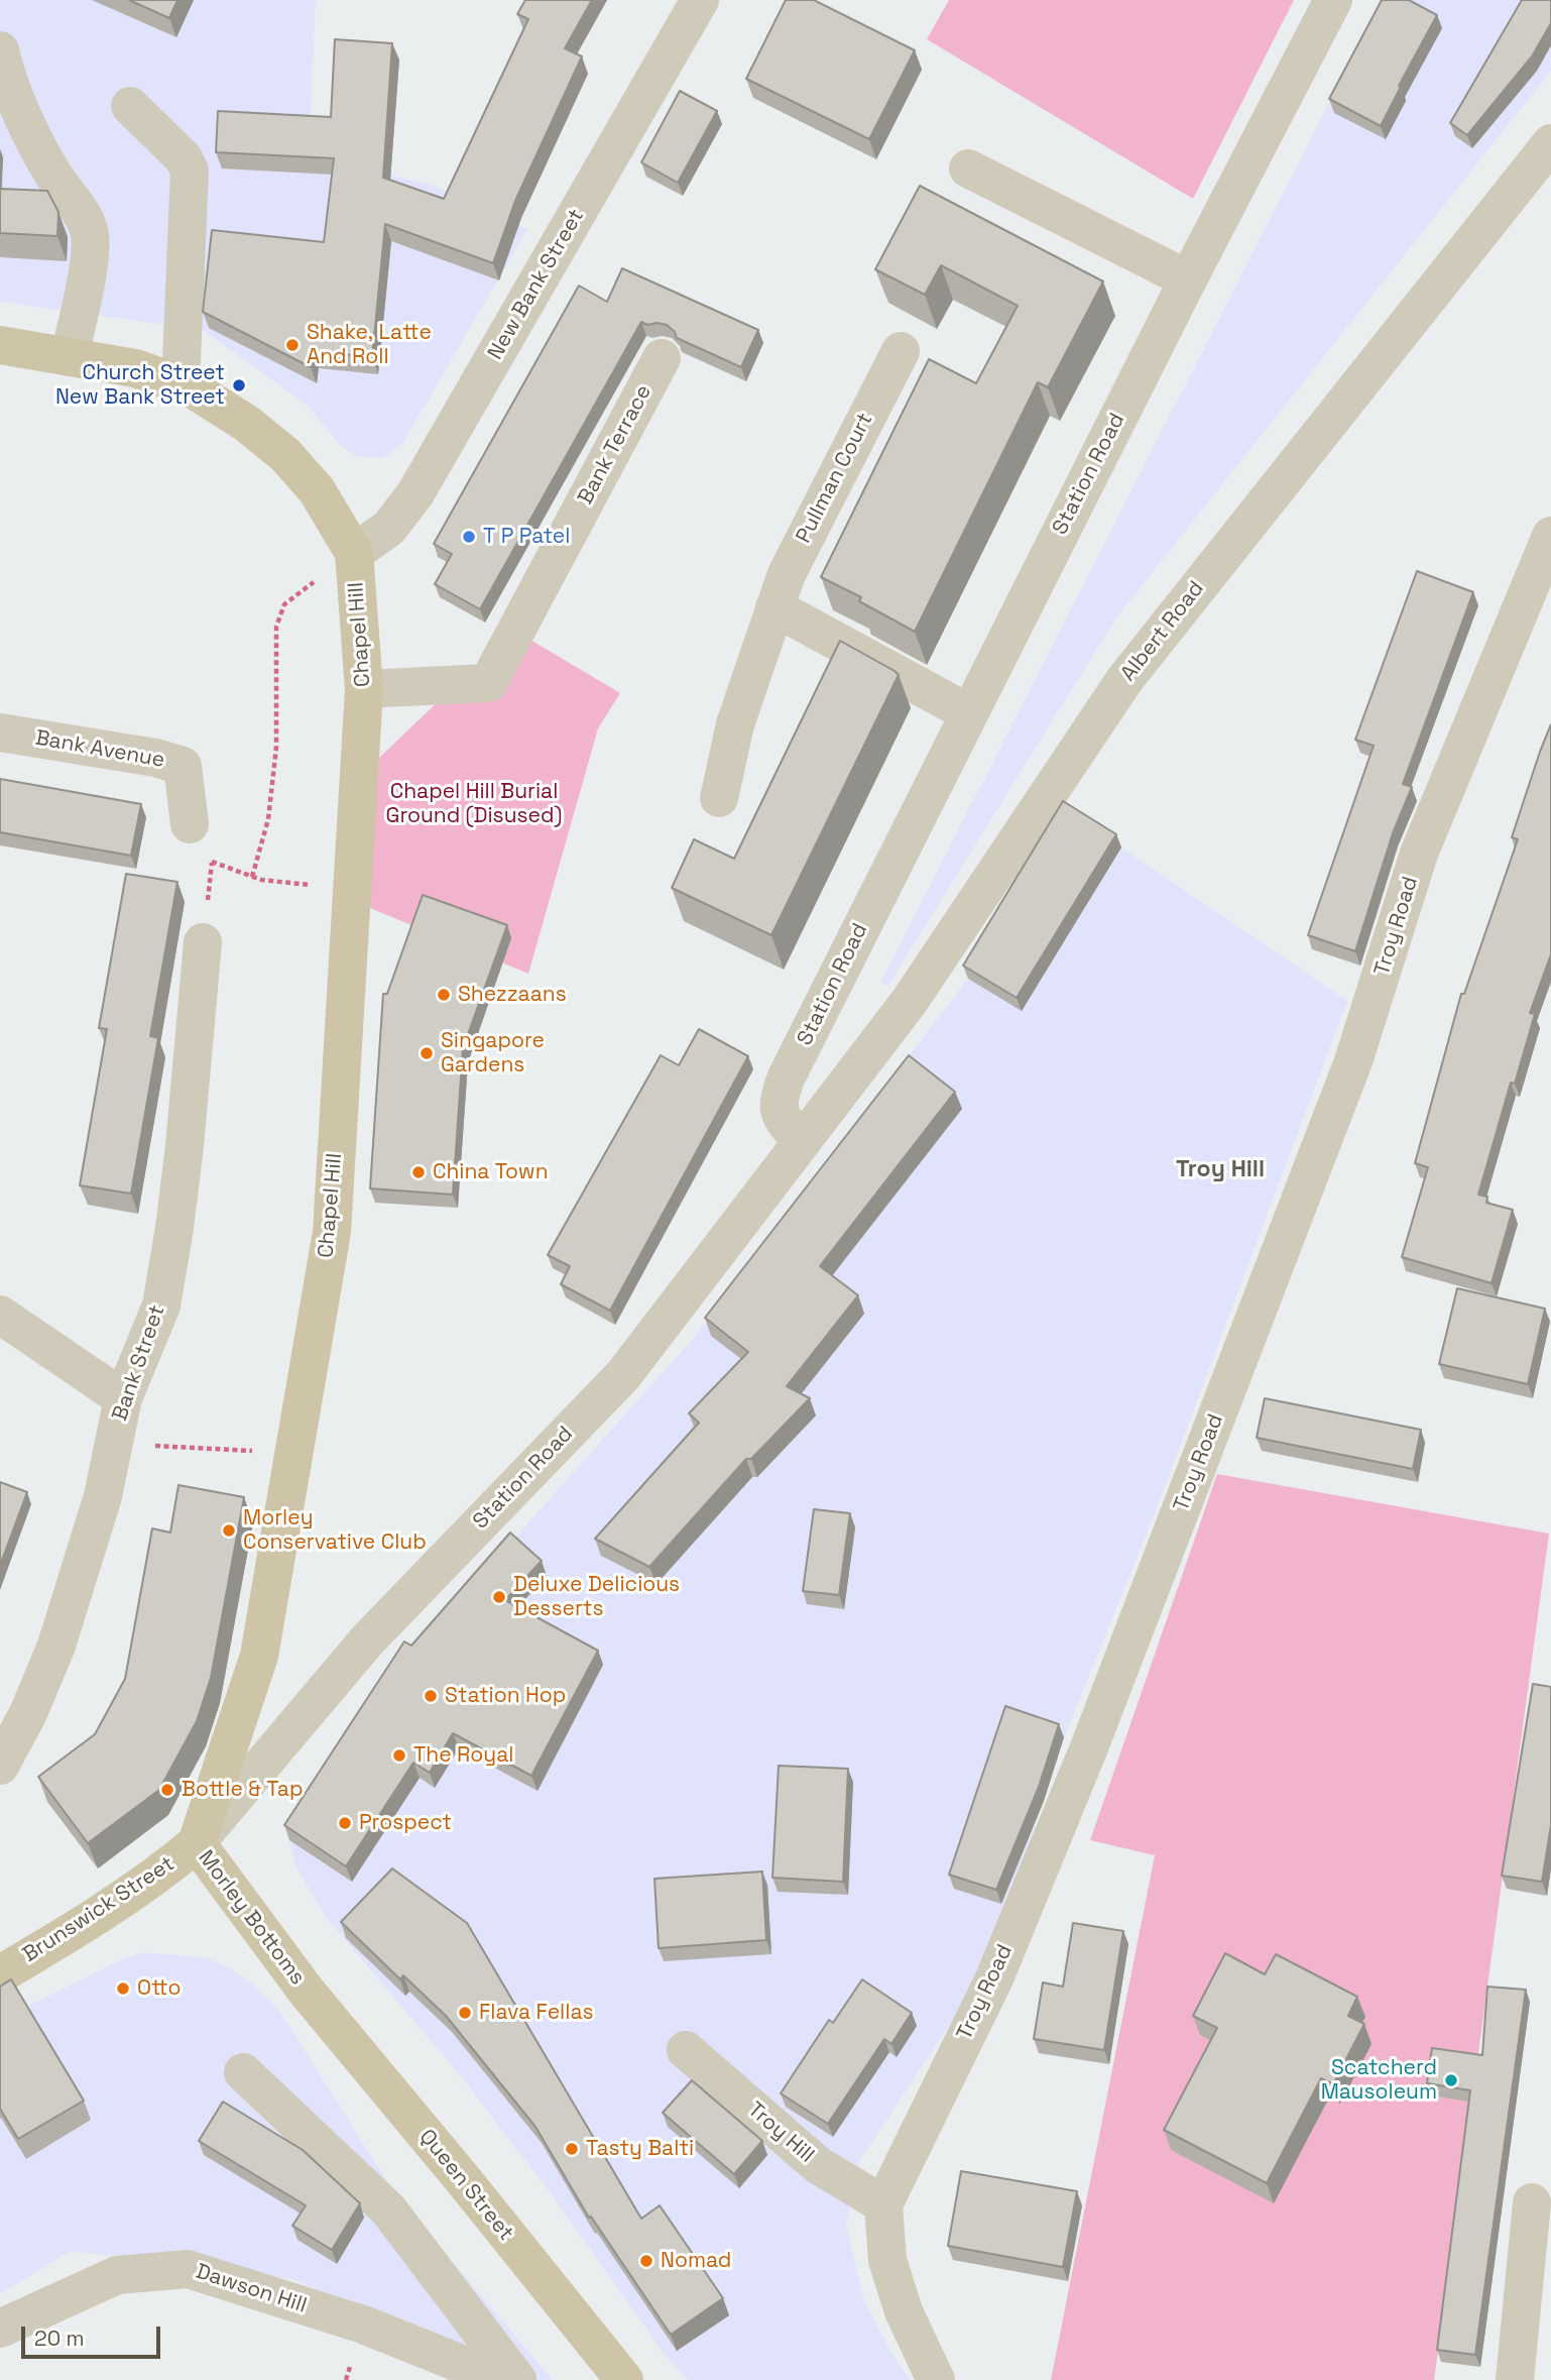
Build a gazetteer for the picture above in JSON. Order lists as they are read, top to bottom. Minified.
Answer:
{"streets":{"main road":["Chapel Hill","Brunswick Street","Morley Bottoms","Queen Street"],"street":["New Bank Street","Bank Terrace","Station Road","Pullman Court","Albert Road","Bank Avenue","Troy Road","Bank Street","Troy Hill","Dawson Hill"]},"crossings":[["New Bank Street","Chapel Hill"],["Bank Terrace","Chapel Hill"],["Station Road","Albert Road"],["Station Road","Chapel Hill"],["Station Road","Brunswick Street"],["Station Road","Morley Bottoms"],["Chapel Hill","Brunswick Street"],["Chapel Hill","Morley Bottoms"],["Troy Road","Troy Hill"],["Brunswick Street","Morley Bottoms"],["Morley Bottoms","Queen Street"]],"districts":["Troy Hill"],"parks":["Chapel Hill Burial Ground (Disused)"],"places":["Shake, Latte And Roll","Church Street New Bank Street","T P Patel","Shezzaans","Singapore Gardens","China Town","Morley Conservative Club","Deluxe Delicious Desserts","Station Hop","The Royal","Bottle & Tap","Prospect","Otto","Flava Fellas","Scatcherd Mausoleum","Tasty Balti","Nomad"],"scale_bar":"20 m"}
